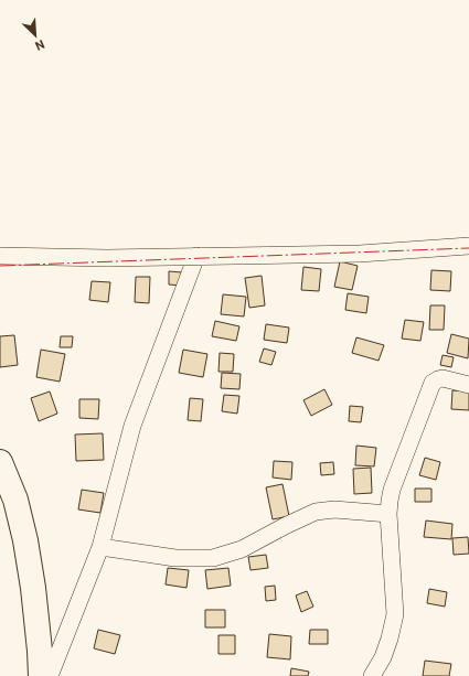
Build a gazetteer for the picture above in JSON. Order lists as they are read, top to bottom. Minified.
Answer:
{"north":"bottom right"}
